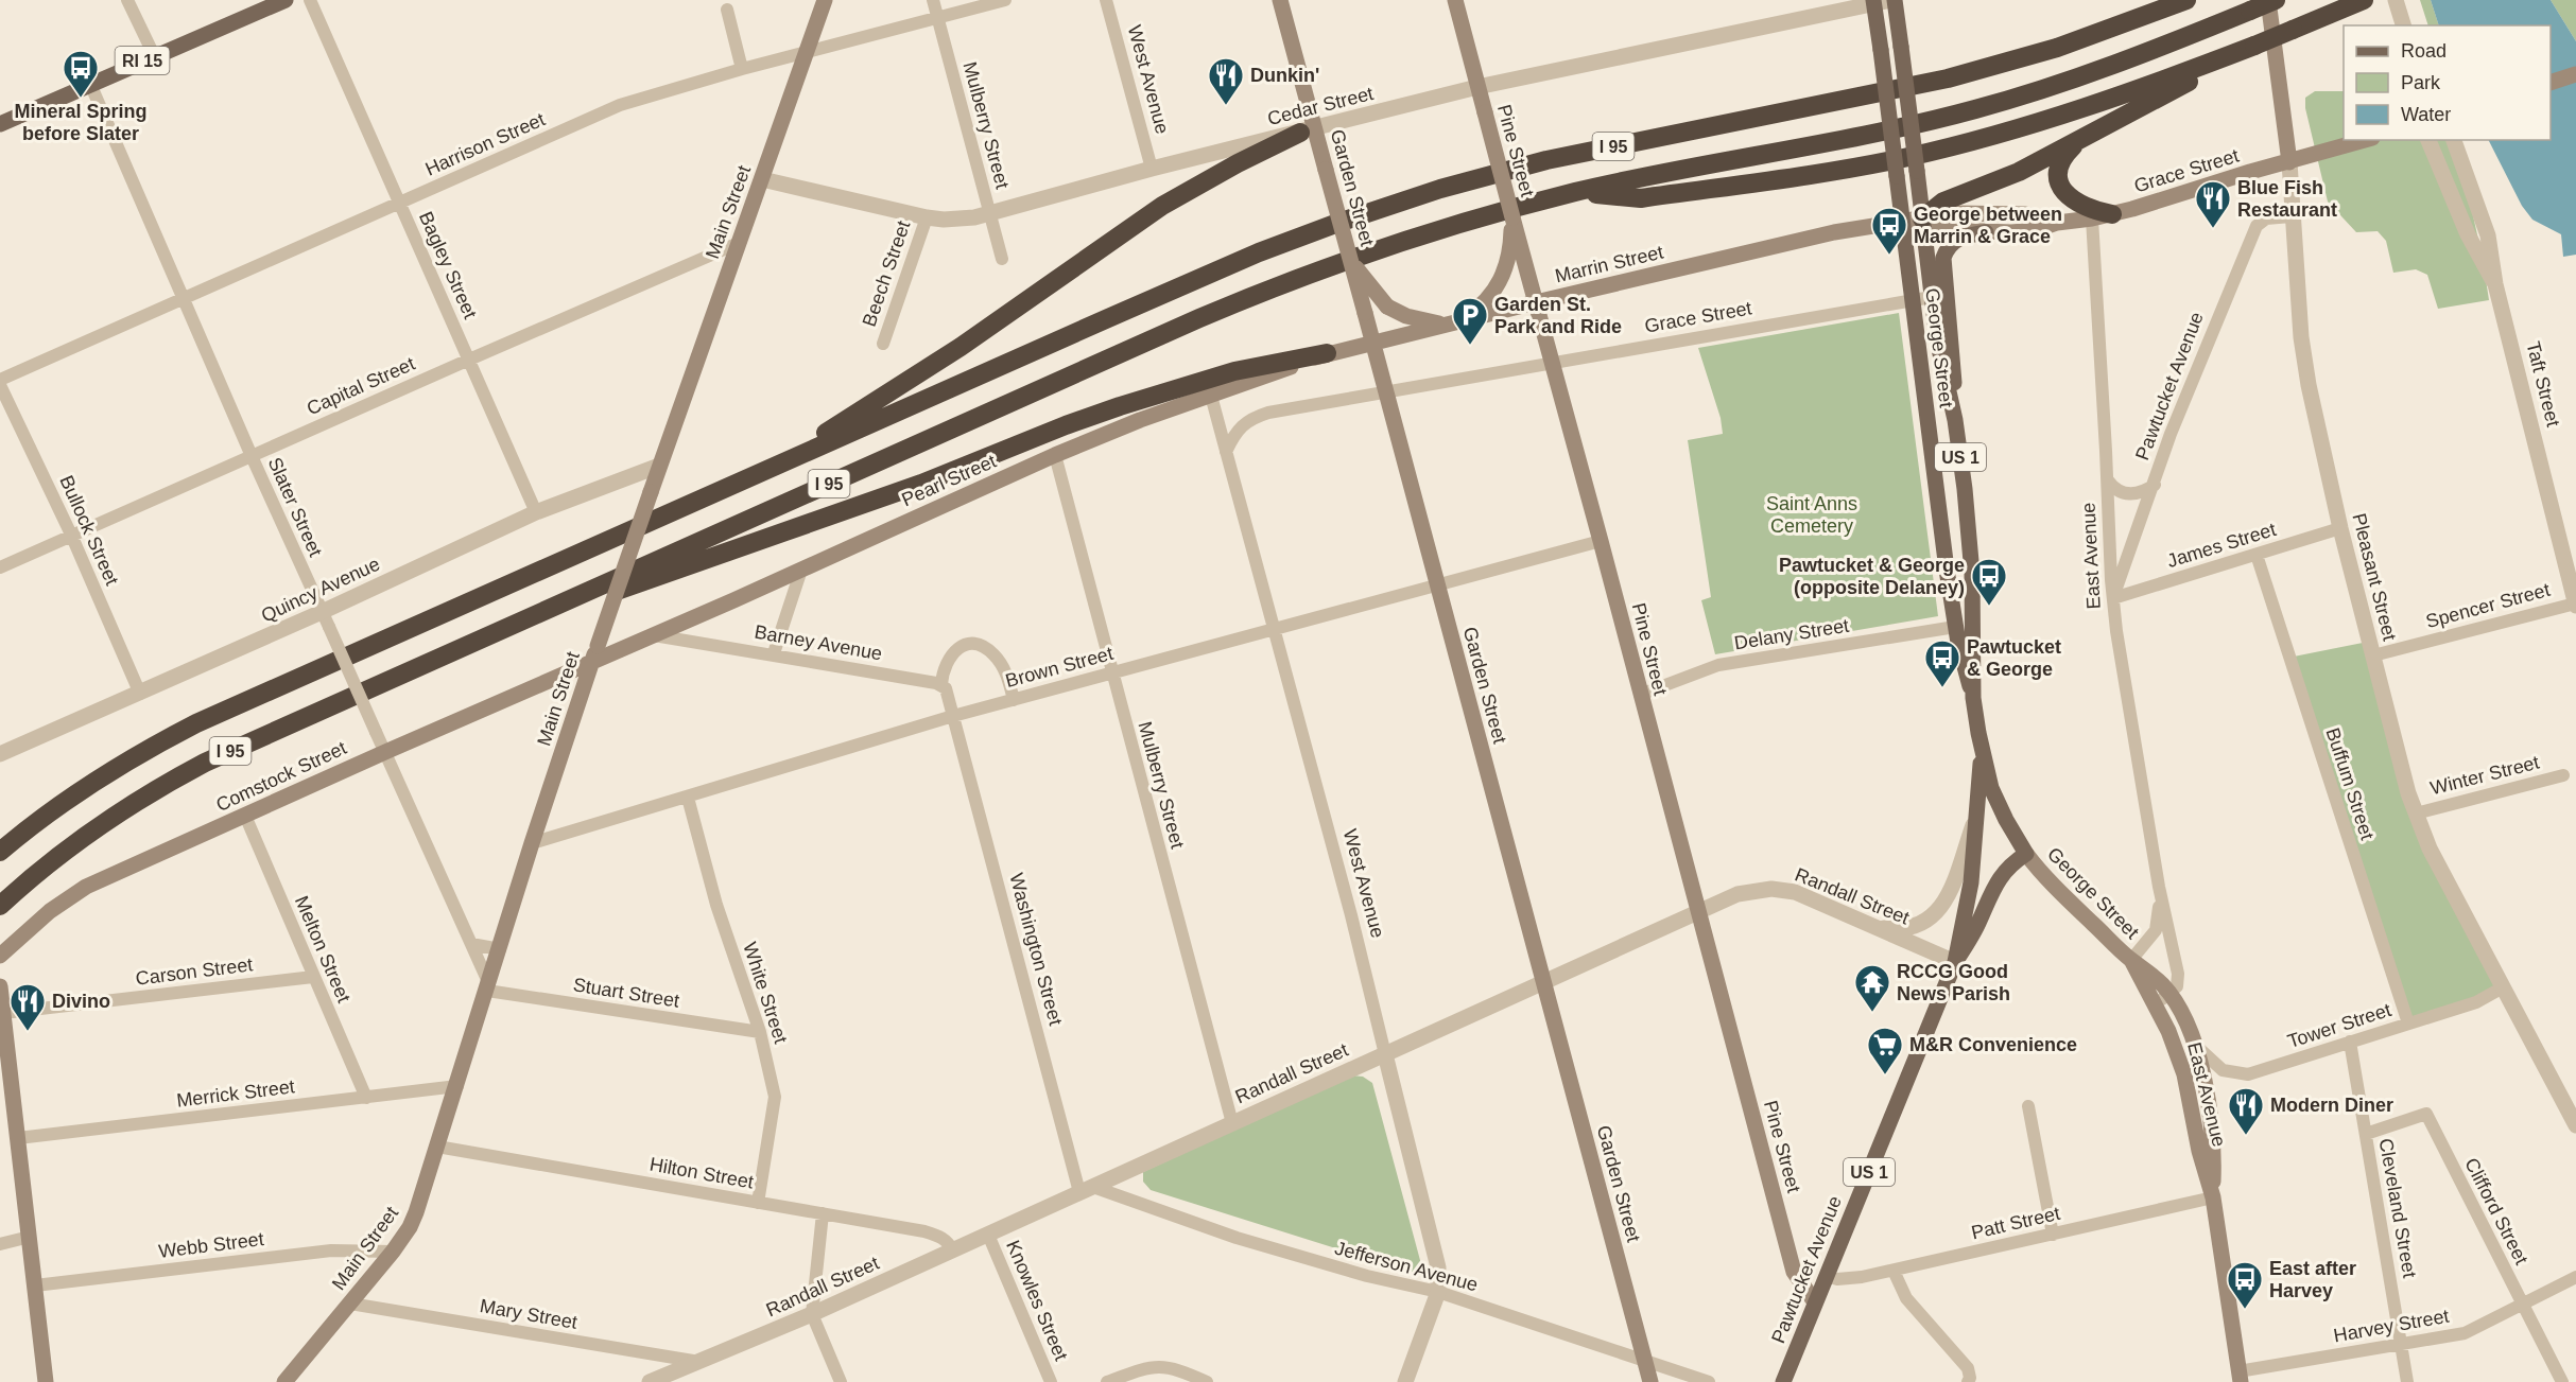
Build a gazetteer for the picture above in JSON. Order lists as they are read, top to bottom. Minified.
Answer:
{"streets":{"highway":["I 95"],"main road":["RI 15","Pine Street","Grace Street","Garden Street","Main Street","Marrin Street","George Street","Pawtucket Avenue","US 1","Pearl Street","East Avenue","Pleasant Street","Comstock Street"],"street":["West Avenue","Cedar Street","Mulberry Street","Harrison Street","Bagley Street","Beech Street","Taft Street","Capital Street","Slater Street","Bullock Street","James Street","Quincy Avenue","Spencer Street","Delany Street","Barney Avenue","Brown Street","Winter Street","Buffum Street","Randall Street","Melton Street","Washington Street","Carson Street","Stuart Street","White Street","Tower Street","Merrick Street","Hilton Street","Cleveland Street","Clifford Street","Patt Street","Webb Street","Jefferson Avenue","Knowles Street","Mary Street","Harvey Street"]},"crossings":[["RI 15","Slater Street"],["West Avenue","Cedar Street"],["West Avenue","Grace Street"],["West Avenue","Pearl Street"],["West Avenue","Brown Street"],["West Avenue","Randall Street"],["West Avenue","Jefferson Avenue"],["Cedar Street","Mulberry Street"],["Cedar Street","Pine Street"],["Cedar Street","Garden Street"],["Cedar Street","Main Street"],["Cedar Street","Beech Street"],["Cedar Street","George Street"],["Mulberry Street","Harrison Street"],["Mulberry Street","Pearl Street"],["Mulberry Street","Brown Street"],["Mulberry Street","Randall Street"],["Harrison Street","Main Street"],["Harrison Street","Bagley Street"],["Harrison Street","Slater Street"],["Pine Street","Grace Street"],["Pine Street","Marrin Street"],["Pine Street","Pawtucket Avenue"],["Pine Street","Delany Street"],["Pine Street","Brown Street"],["Pine Street","Randall Street"],["Grace Street","Garden Street"],["Grace Street","Marrin Street"],["Grace Street","George Street"],["Grace Street","East Avenue"],["Grace Street","Pleasant Street"],["Garden Street","Marrin Street"],["Garden Street","Brown Street"],["Garden Street","Randall Street"],["Garden Street","Jefferson Avenue"],["Main Street","Capital Street"],["Main Street","Pearl Street"],["Main Street","Slater Street"],["Main Street","Quincy Avenue"],["Main Street","Brown Street"],["Main Street","Comstock Street"],["Main Street","Stuart Street"],["Main Street","Merrick Street"],["Main Street","Hilton Street"],["Main Street","Webb Street"],["Main Street","Mary Street"],["Marrin Street","George Street"],["Marrin Street","Pearl Street"],["Bagley Street","Capital Street"],["Bagley Street","Quincy Avenue"],["George Street","Pawtucket Avenue"],["George Street","East Avenue"],["George Street","Delany Street"],["Taft Street","Spencer Street"],["Capital Street","Slater Street"],["Capital Street","Bullock Street"],["Pawtucket Avenue","James Street"],["Pawtucket Avenue","East Avenue"],["Pawtucket Avenue","Pleasant Street"],["Pawtucket Avenue","Randall Street"],["Pawtucket Avenue","Patt Street"],["Pearl Street","Barney Avenue"],["Pearl Street","Comstock Street"],["Slater Street","Quincy Avenue"],["Slater Street","Comstock Street"],["Slater Street","Stuart Street"],["Bullock Street","Quincy Avenue"],["James Street","East Avenue"],["James Street","Pleasant Street"],["James Street","Buffum Street"],["East Avenue","Tower Street"],["East Avenue","Patt Street"],["East Avenue","Harvey Street"],["Pleasant Street","Spencer Street"],["Pleasant Street","Winter Street"],["Pleasant Street","Tower Street"],["Barney Avenue","Brown Street"],["Barney Avenue","Washington Street"],["Brown Street","Washington Street"],["Brown Street","White Street"],["Comstock Street","Melton Street"],["Buffum Street","Tower Street"],["Randall Street","Washington Street"],["Randall Street","Hilton Street"],["Randall Street","Jefferson Avenue"],["Randall Street","Knowles Street"],["Randall Street","Mary Street"],["Melton Street","Carson Street"],["Melton Street","Merrick Street"],["Washington Street","Jefferson Avenue"],["Stuart Street","White Street"],["White Street","Hilton Street"],["Tower Street","Cleveland Street"],["Cleveland Street","Clifford Street"],["Cleveland Street","Harvey Street"],["Clifford Street","Harvey Street"]],"parks":["Saint Anns Cemetery"],"places":{"bus stop":["Mineral Spring before Slater","George between Marrin & Grace","Pawtucket & George (opposite Delaney)","Pawtucket & George","East after Harvey"],"restaurant":["Dunkin'","Blue Fish Restaurant","Divino","Modern Diner"],"parking":["Garden St. Park and Ride"],"temple":["RCCG Good News Parish"],"supermarket":["M&R Convenience"]},"legend":["Road","Park","Water"]}
